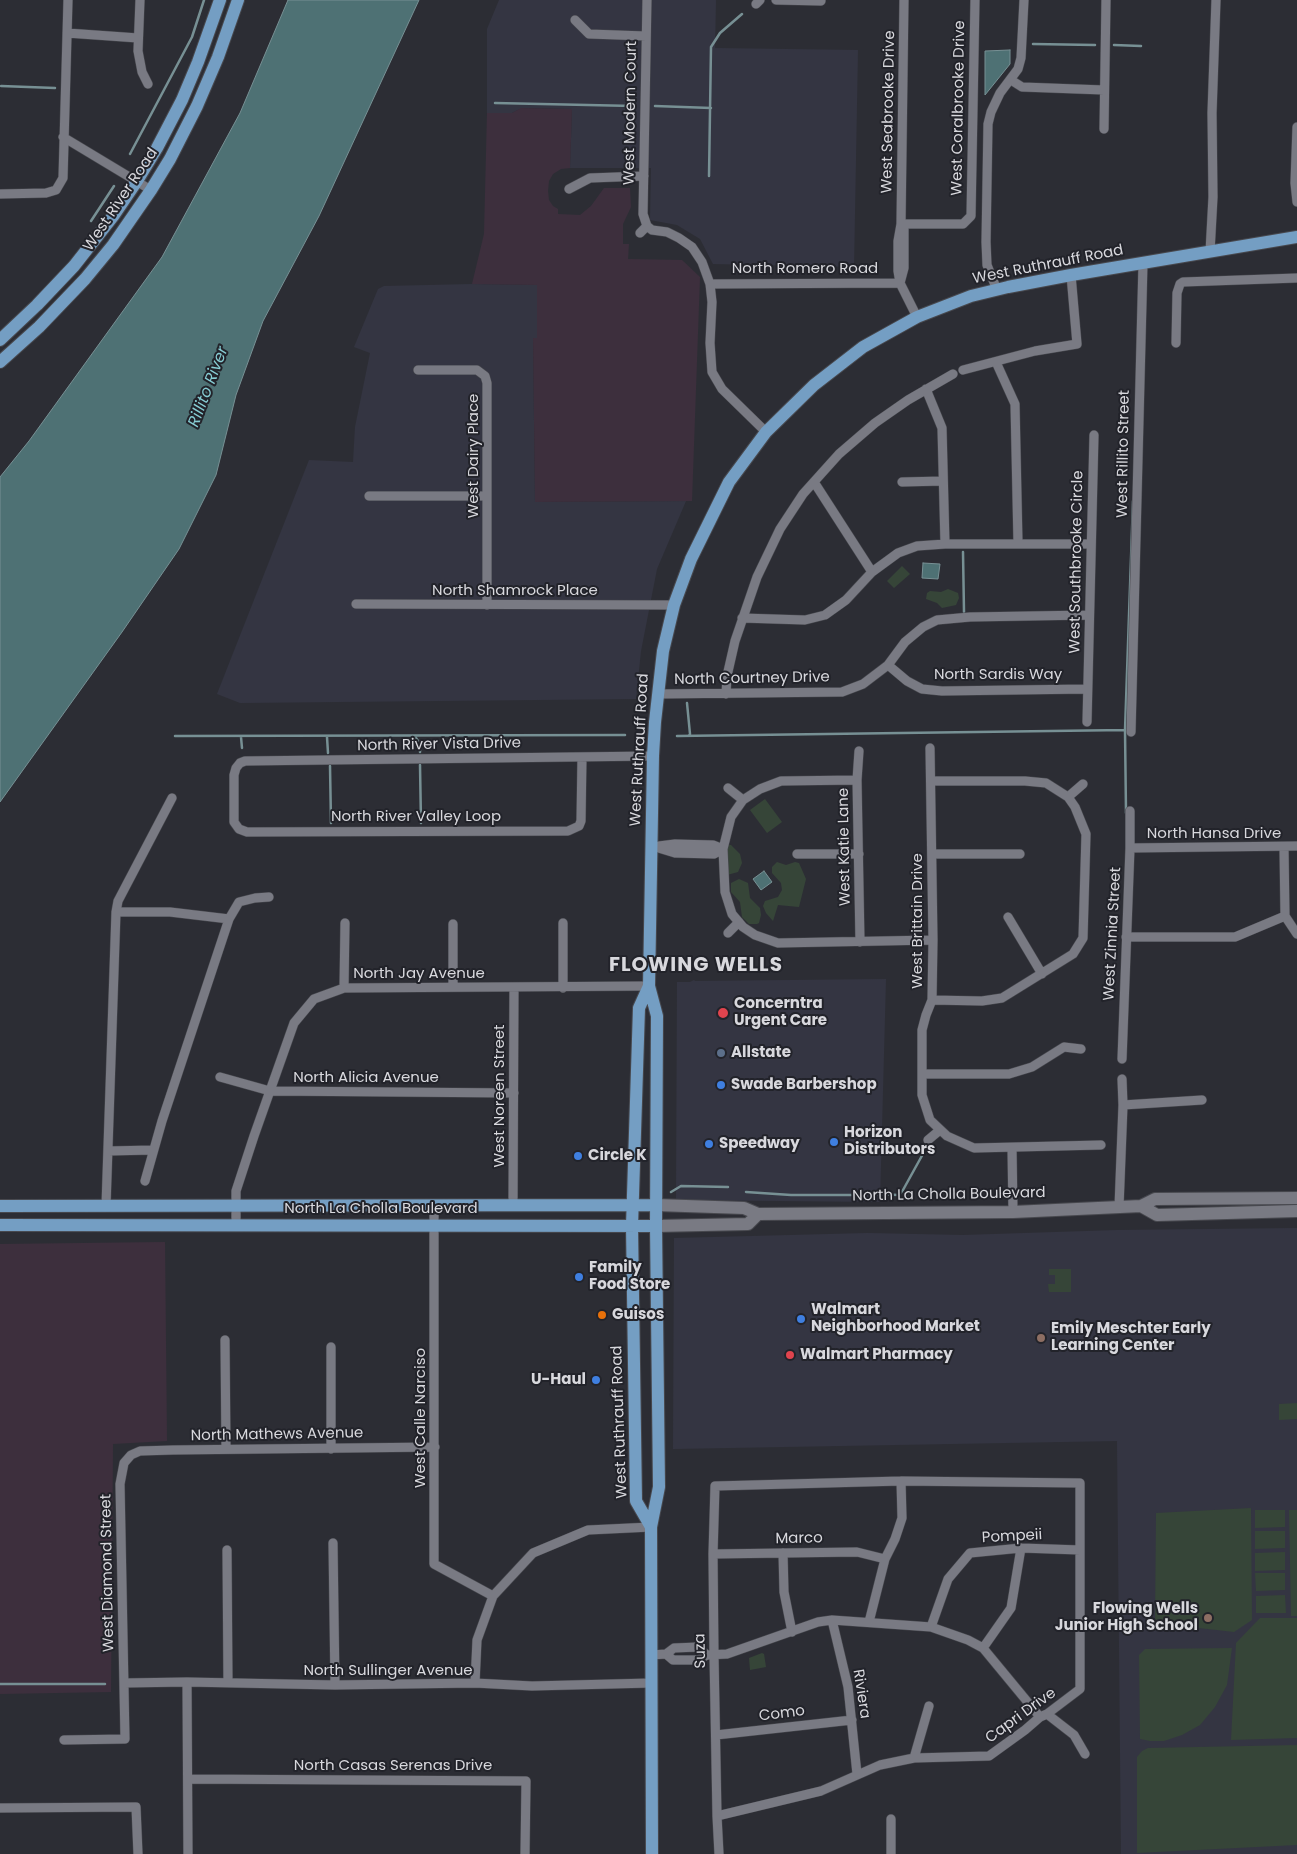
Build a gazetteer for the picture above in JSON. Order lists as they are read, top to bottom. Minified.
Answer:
{"streets":{"main road":["West River Road","West Ruthrauff Road","North La Cholla Boulevard"],"street":["West Coralbrooke Drive","West Seabrooke Drive","West Modern Court","North Romero Road","West Rillito Street","West Dairy Place","West Southbrooke Circle","North Shamrock Place","North Sardis Way","North Courtney Drive","North River Vista Drive","North River Valley Loop","North Hansa Drive","West Katie Lane","West Brittain Drive","West Zinnia Street","North Jay Avenue","North Alicia Avenue","West Noreen Street","West Calle Narciso","North Mathews Avenue","Pompeii","Marco","West Diamond Street","Suza","North Sullinger Avenue","Riviera","Como","Capri Drive","North Casas Serenas Drive"]},"crossings":[["West Coralbrooke Drive","West Seabrooke Drive"],["West Seabrooke Drive","North Romero Road"],["West Ruthrauff Road","West Rillito Street"],["West Ruthrauff Road","North Shamrock Place"],["West Ruthrauff Road","North Courtney Drive"],["West Ruthrauff Road","North River Vista Drive"],["West Ruthrauff Road","North Jay Avenue"],["West Ruthrauff Road","North La Cholla Boulevard"],["West Ruthrauff Road","North Sullinger Avenue"],["West Dairy Place","North Shamrock Place"],["West Southbrooke Circle","North Sardis Way"],["West Southbrooke Circle","North Courtney Drive"],["North Sardis Way","North Courtney Drive"],["North River Vista Drive","North River Valley Loop"],["North Hansa Drive","West Zinnia Street"],["North Jay Avenue","North Alicia Avenue"],["North Jay Avenue","West Noreen Street"],["North Jay Avenue","North La Cholla Boulevard"],["North Alicia Avenue","West Noreen Street"],["West Noreen Street","North La Cholla Boulevard"],["North La Cholla Boulevard","West Calle Narciso"],["West Calle Narciso","North Mathews Avenue"],["North Mathews Avenue","West Diamond Street"],["Pompeii","Capri Drive"],["Marco","Suza"],["West Diamond Street","North Sullinger Avenue"],["Suza","Como"],["Suza","Capri Drive"],["Riviera","Como"],["Riviera","Capri Drive"]],"districts":["FLOWING WELLS"],"water":["Rillito River"],"places":["Concerntra Urgent Care","Allstate","Swade Barbershop","Horizon Distributors","Speedway","Circle K","Family Food Store","Guisos","Walmart Neighborhood Market","Emily Meschter Early Learning Center","Walmart Pharmacy","U-Haul","Flowing Wells Junior High School"]}
